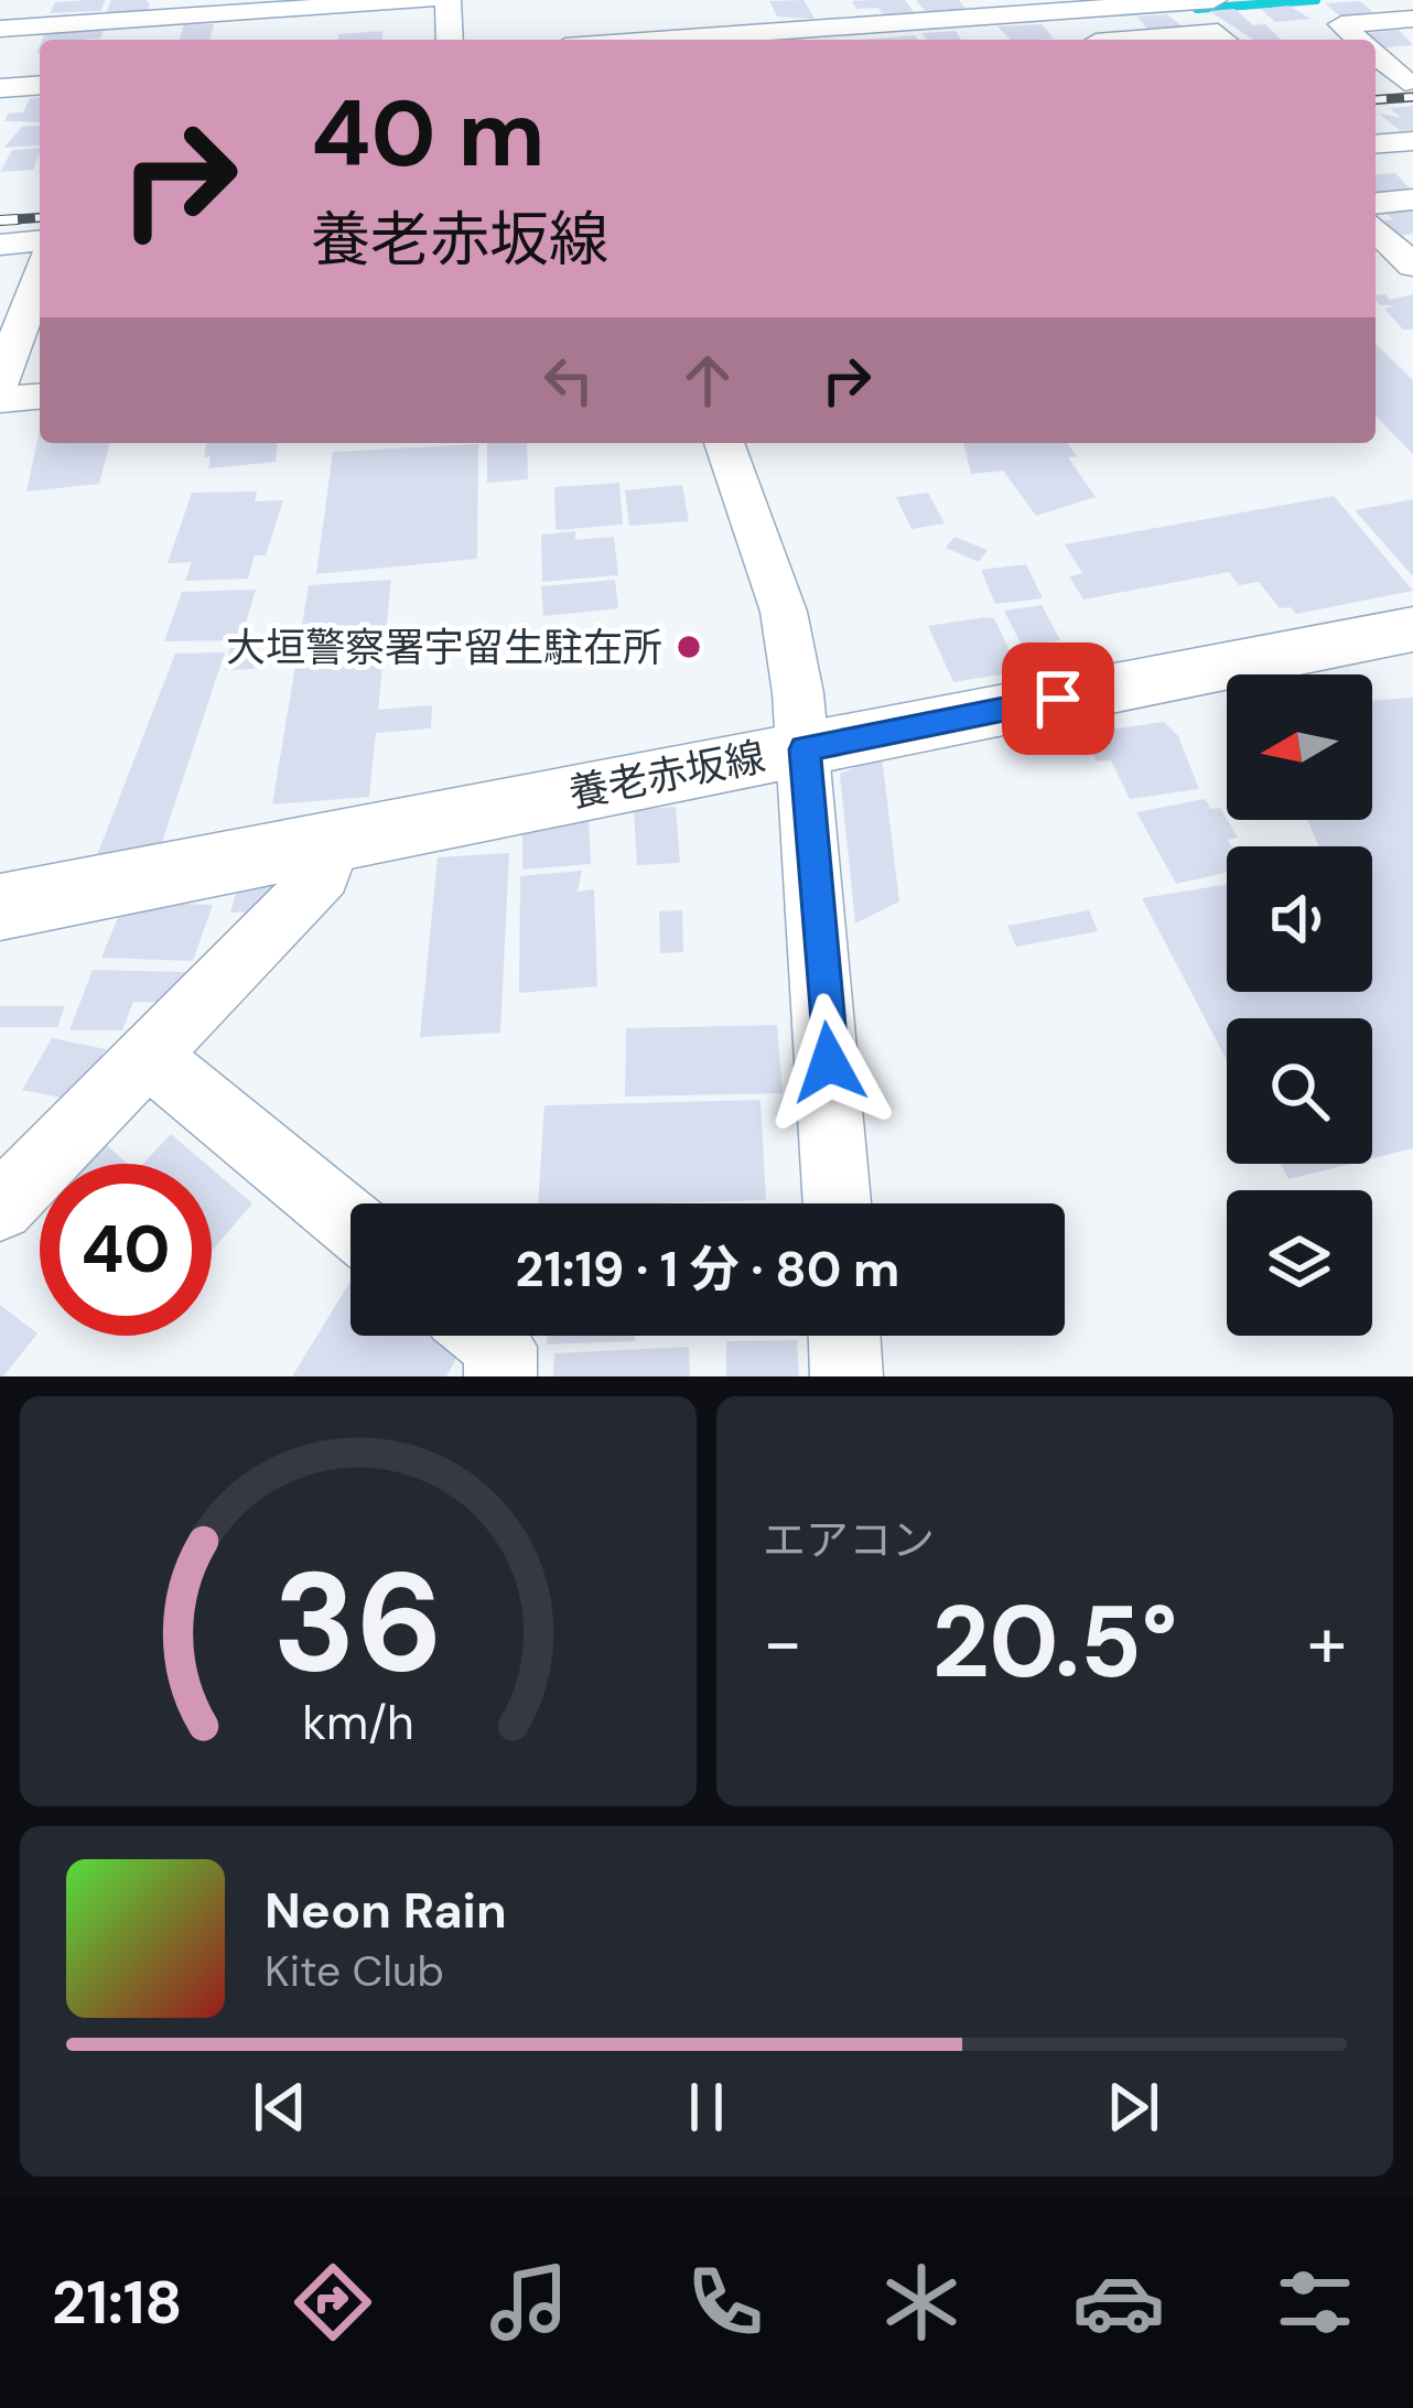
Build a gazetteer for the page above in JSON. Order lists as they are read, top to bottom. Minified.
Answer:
{"streets":{"main road":["養老赤坂線"]},"places":["大垣警察署宇留生駐在所"],"north":"left","page":{"turn":["40 m","養老赤坂線"],"limit":"40","trip":"21:19 · 1 分 · 80 m","tile":"エアコン","heat":["−","20.5°","+"],"song":["Neon Rain","Kite Club"],"tabs":"21:18","gauge":["36","km/h"]}}
